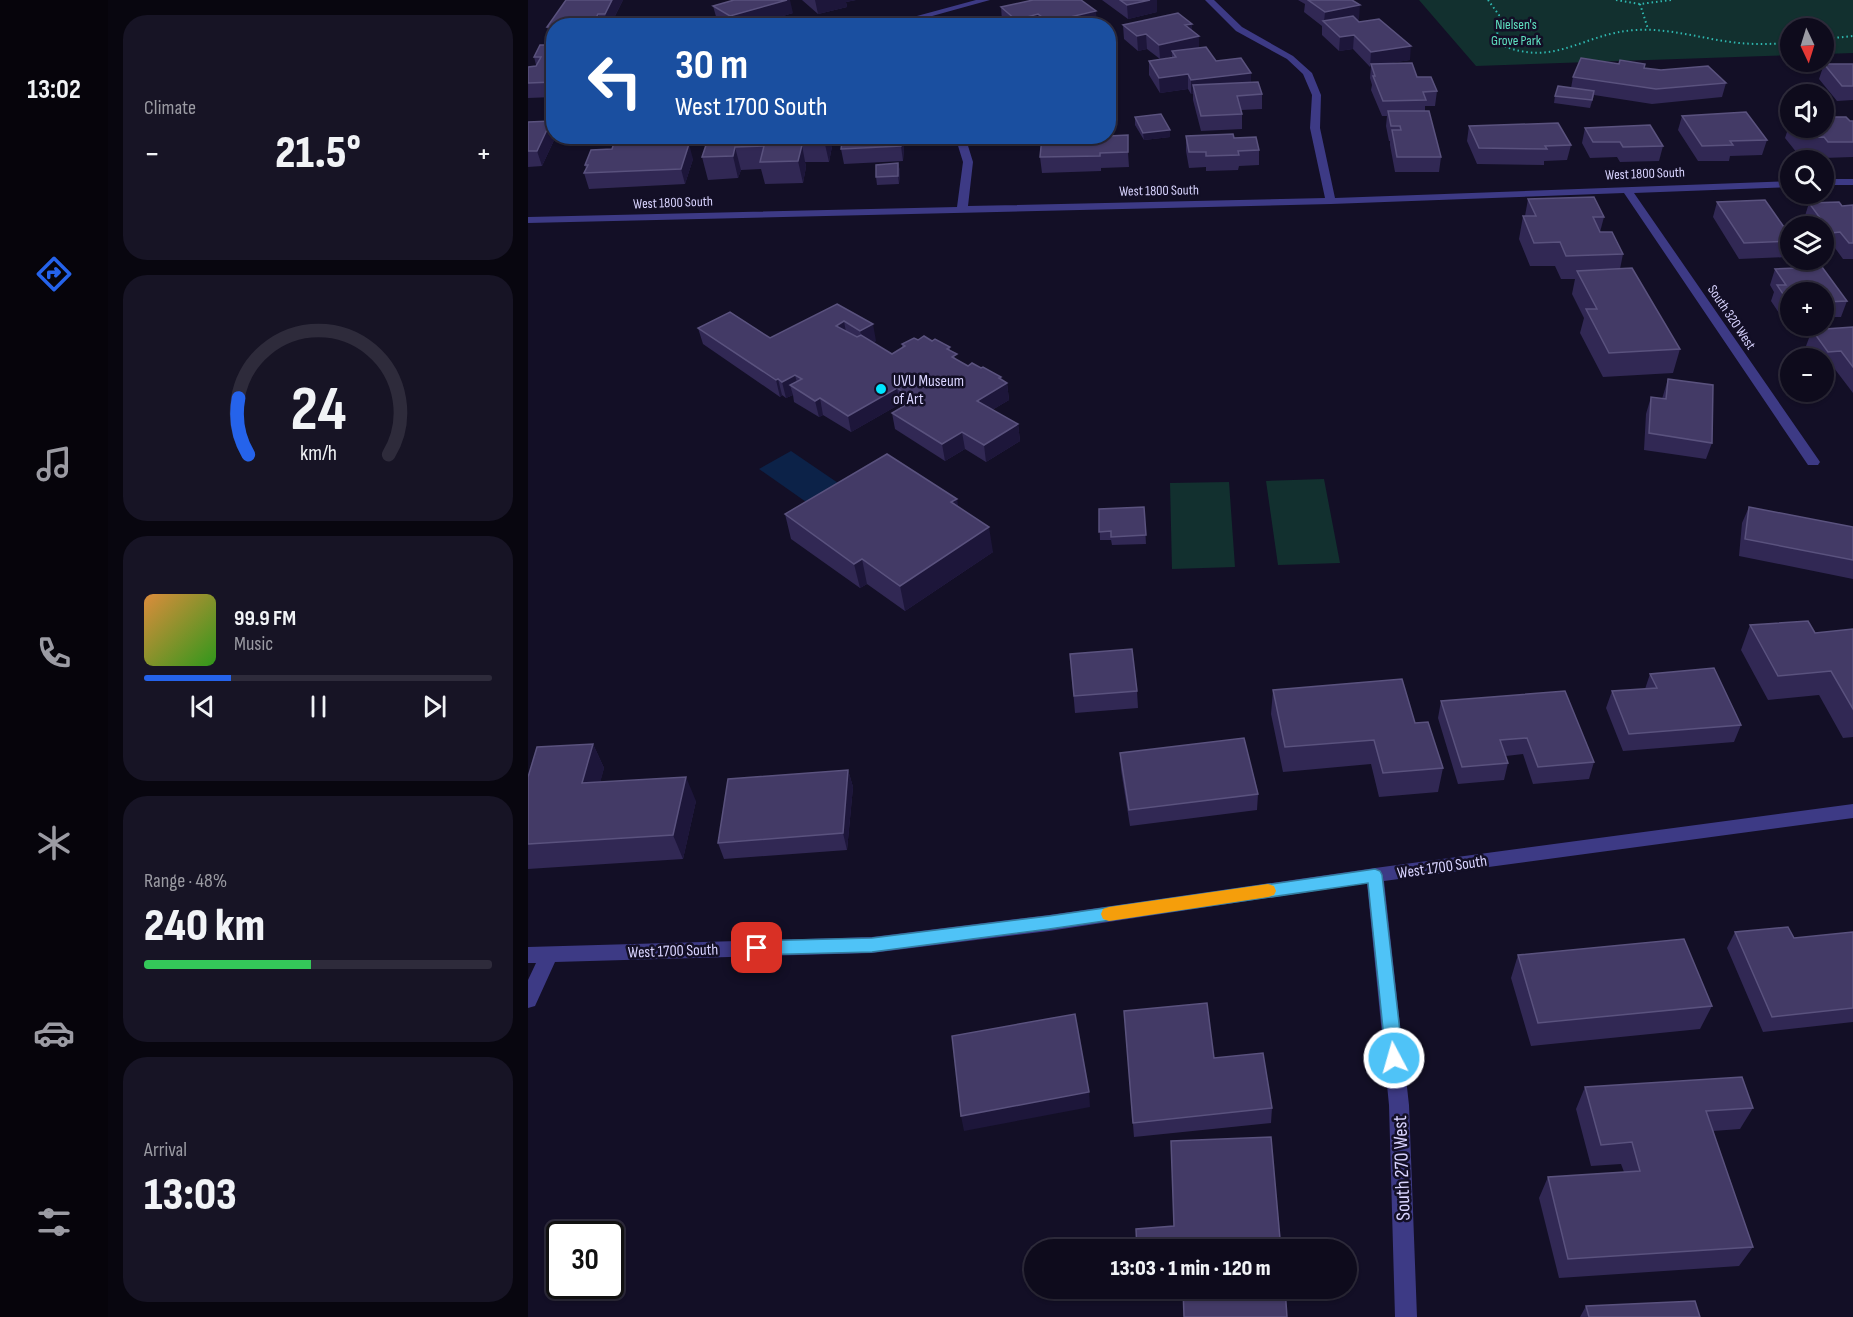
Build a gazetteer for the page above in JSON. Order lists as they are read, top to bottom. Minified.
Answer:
{"streets":{"street":["West 1800 South","South 320 West","West 1700 South","South 270 West"]},"crossings":[["West 1800 South","South 320 West"],["West 1700 South","South 270 West"]],"parks":["Nielsen's Grove Park"],"places":["UVU Museum of Art"],"north":"bottom","page":{"tabs":"13:02","tile":["Climate",["Range · 48%","240 km"],["Arrival","13:03"]],"map_buttons":["+","−"],"turn":["30 m","West 1700 South"],"heat":["−","21.5°","+"],"song":["99.9 FM","Music"],"limit":"30","trip":"13:03 · 1 min · 120 m","gauge":["24","km/h"]}}
